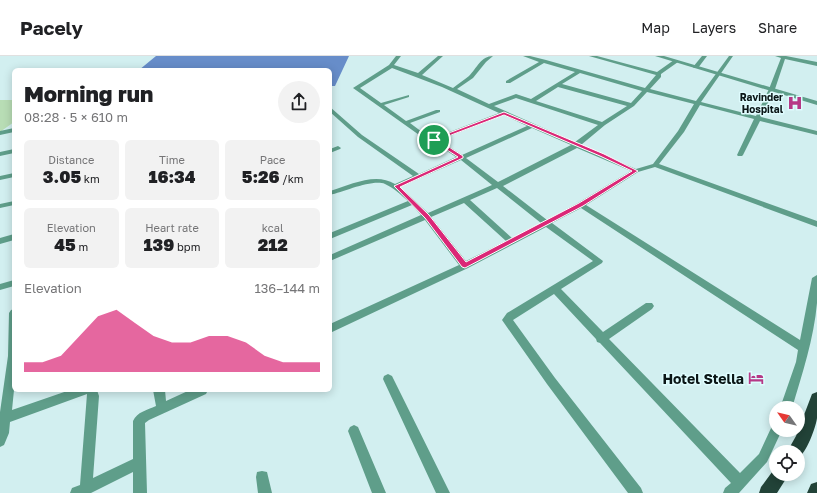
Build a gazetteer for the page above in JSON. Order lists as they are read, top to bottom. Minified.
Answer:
{"places":{"hospital":["Ravinder Hospital"],"hotel":["Hotel Stella"]},"north":"top left","page":{"header":"Pacely","nav":["Map","Layers","Share"],"heading":["Morning run","08:28 · 5 × 610 m"],"stats":[["Distance","3.05 km"],["Time","16:34"],["Pace","5:26 /km"],["Elevation","45 m"],["Heart rate","139 bpm"],["kcal","212"]],"chart":["Elevation","136–144 m"]}}
